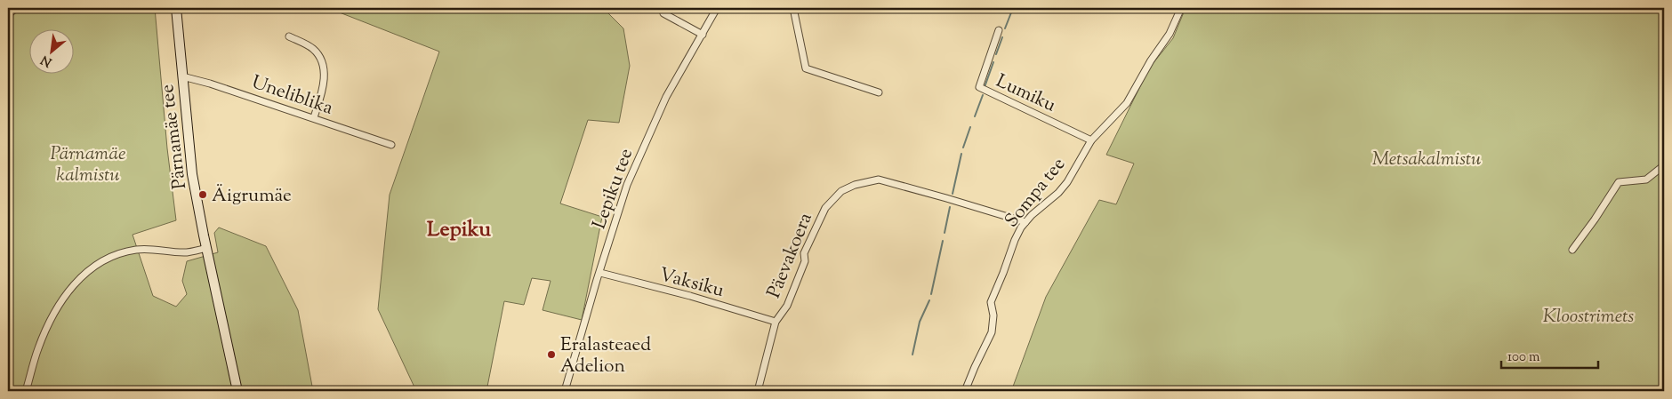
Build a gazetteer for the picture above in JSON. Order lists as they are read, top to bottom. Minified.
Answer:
{"streets":{"main road":["Pärnamäe tee"],"street":["Lumiku","Uneliblika","Lepiku tee","Sompa tee","Päevakoera","Vaksiku"]},"crossings":[["Lumiku","Sompa tee"],["Uneliblika","Pärnamäe tee"],["Lepiku tee","Vaksiku"],["Sompa tee","Päevakoera"],["Päevakoera","Vaksiku"]],"districts":["Lepiku"],"parks":["Pärnamäe kalmistu","Metsakalmistu","Kloostrimets"],"places":["Äigrumäe","Eralasteaed Adelion"],"scale_bar":"100 m","north":"bottom left"}
